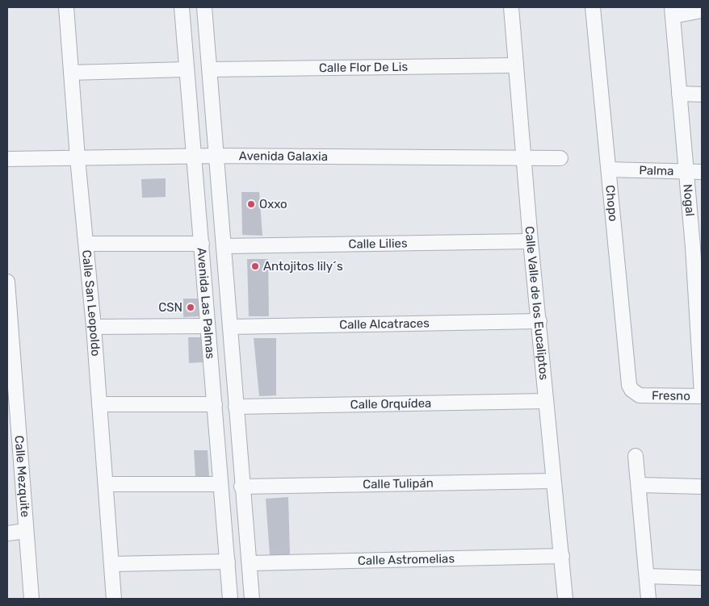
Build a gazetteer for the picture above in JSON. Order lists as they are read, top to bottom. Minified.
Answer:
{"streets":{"street":["Calle Flor De Lis","Avenida Galaxia","Palma","Nogal","Chopo","Calle Lilies","Calle San Leopoldo","Avenida Las Palmas","Calle Valle de los Eucaliptos","Calle Alcatraces","Fresno","Calle Orquídea","Calle Mezquite","Calle Tulipán","Calle Astromelias"]},"crossings":[["Calle Flor De Lis","Avenida Las Palmas"],["Calle Flor De Lis","Calle Valle de los Eucaliptos"],["Avenida Galaxia","Calle San Leopoldo"],["Avenida Galaxia","Avenida Las Palmas"],["Avenida Galaxia","Calle Valle de los Eucaliptos"],["Palma","Nogal"],["Palma","Chopo"],["Nogal","Fresno"],["Chopo","Fresno"],["Calle Lilies","Avenida Las Palmas"],["Calle Lilies","Calle Valle de los Eucaliptos"],["Avenida Las Palmas","Calle Alcatraces"],["Avenida Las Palmas","Calle Orquídea"],["Avenida Las Palmas","Calle Tulipán"],["Avenida Las Palmas","Calle Astromelias"],["Calle Valle de los Eucaliptos","Calle Alcatraces"],["Calle Valle de los Eucaliptos","Calle Orquídea"],["Calle Valle de los Eucaliptos","Calle Tulipán"],["Calle Valle de los Eucaliptos","Calle Astromelias"]],"places":["Oxxo","Antojitos lily´s","CSN"]}
